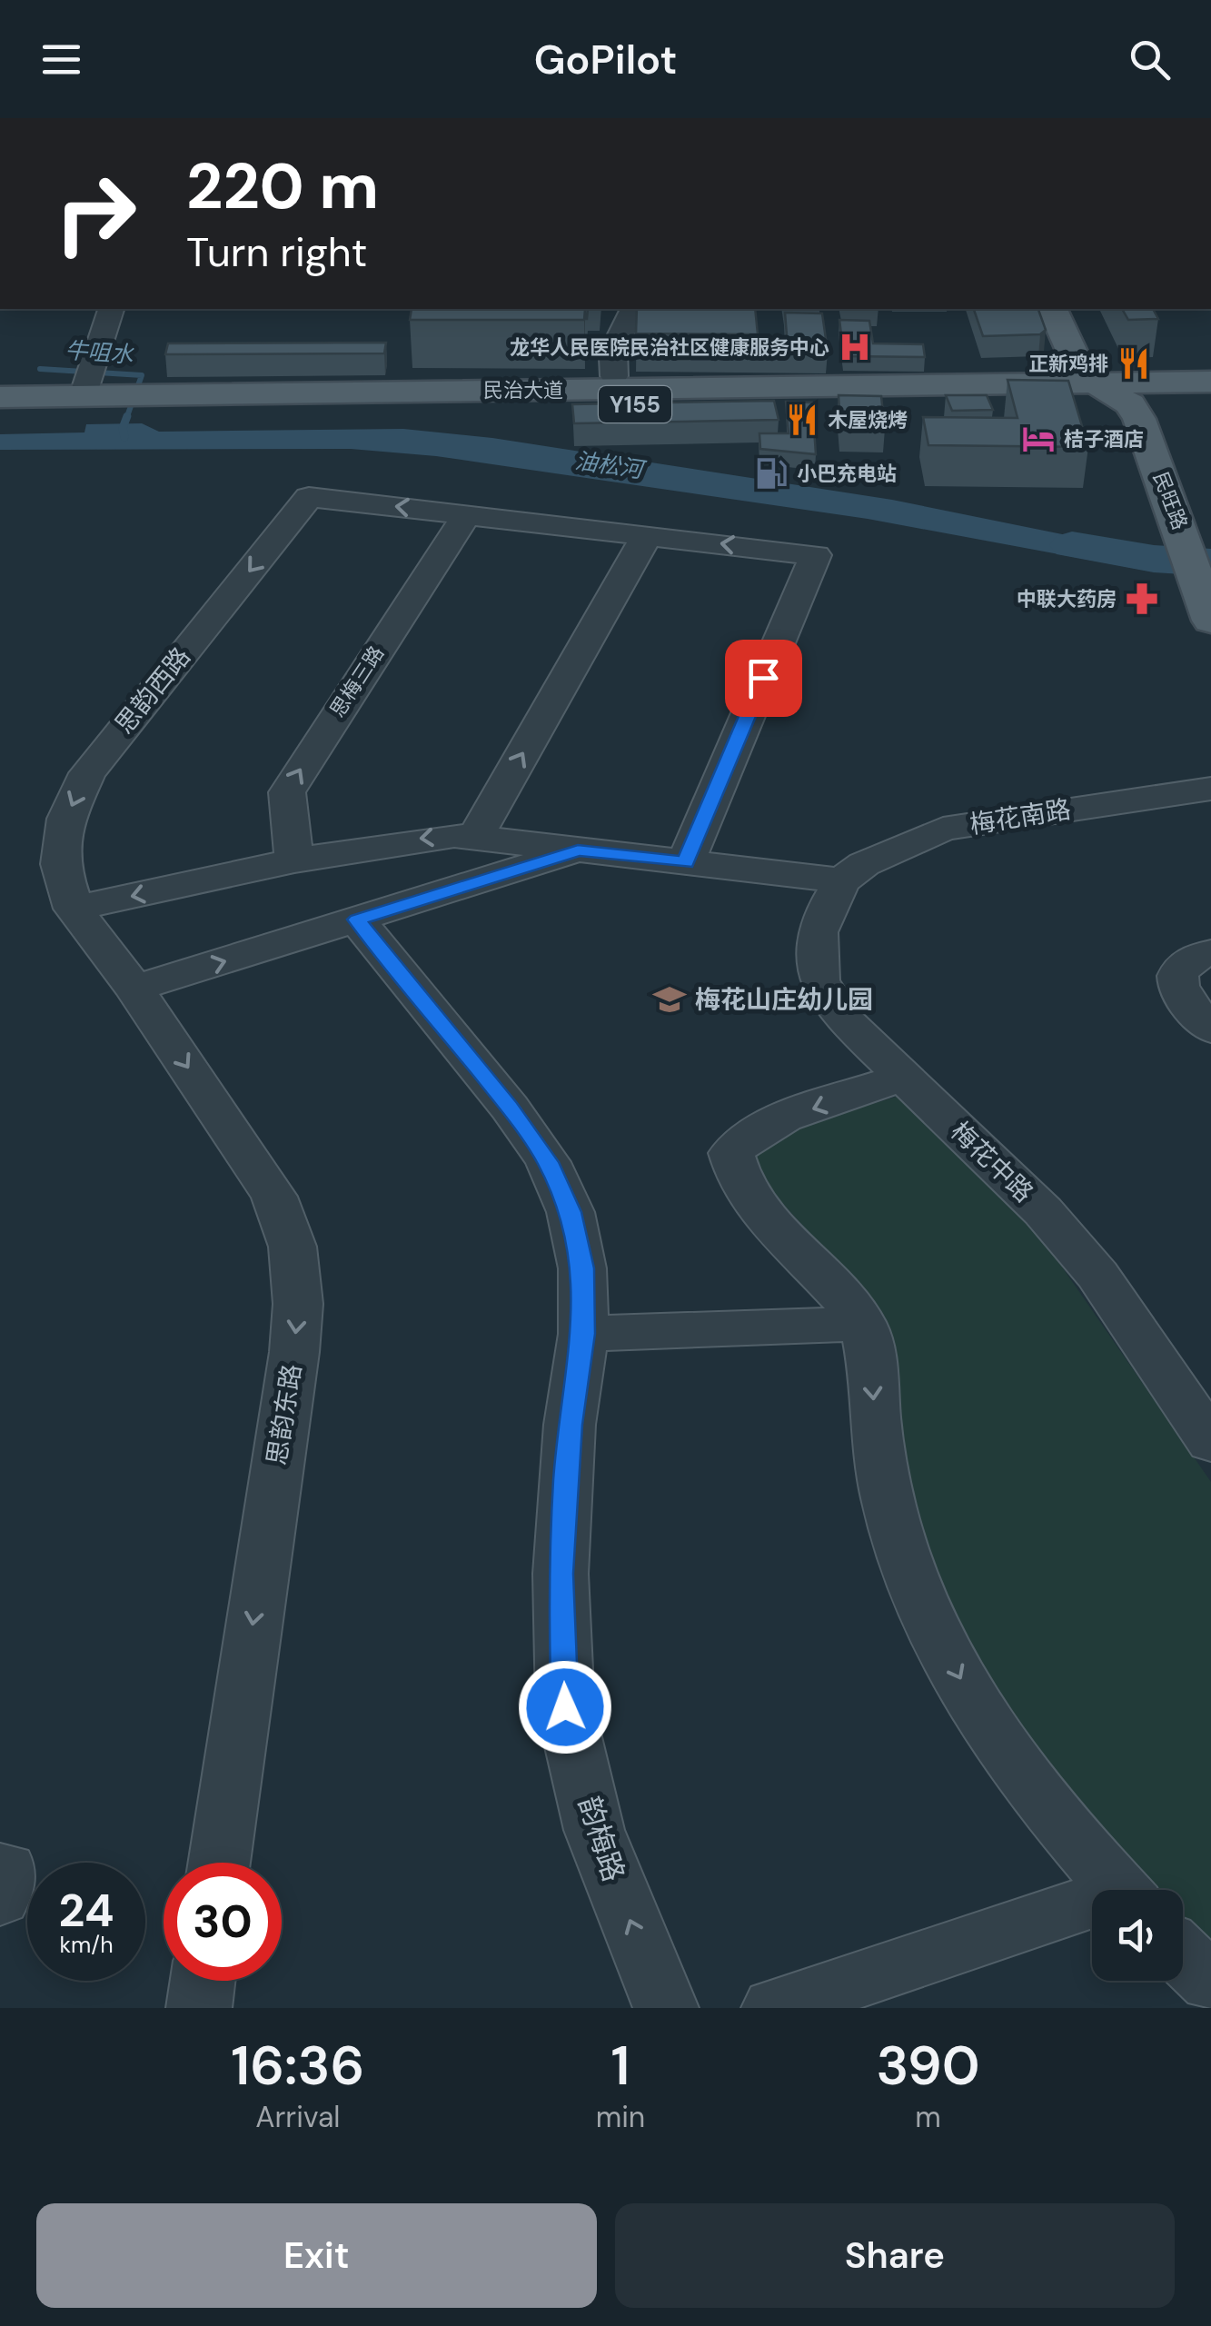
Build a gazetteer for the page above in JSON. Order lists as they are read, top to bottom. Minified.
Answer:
{"streets":{"main road":["民治大道","Y155","民旺路"],"street":["思梅三路","思韵西路","梅花南路","梅花中路","思韵东路","韵梅路"]},"crossings":[["民治大道","民旺路"],["思梅三路","思韵西路"],["思韵西路","思韵东路"],["梅花南路","梅花中路"]],"one_way":["思韵西路","思韵东路"],"water":["牛咀水","油松河"],"places":{"hospital":["龙华人民医院民治社区健康服务中心"],"restaurant":["正新鸡排","木屋烧烤"],"hotel":["桔子酒店"],"fuel station":["小巴充电站"],"pharmacy":["中联大药房"],"school or university":["梅花山庄幼儿园"]},"page":{"header":"GoPilot","turn":["220 m","Turn right"],"speed":"24 km/h","limit":"30","eta":["16:36","Arrival","1","min","390","m"],"buttons":["Exit","Share"]}}
